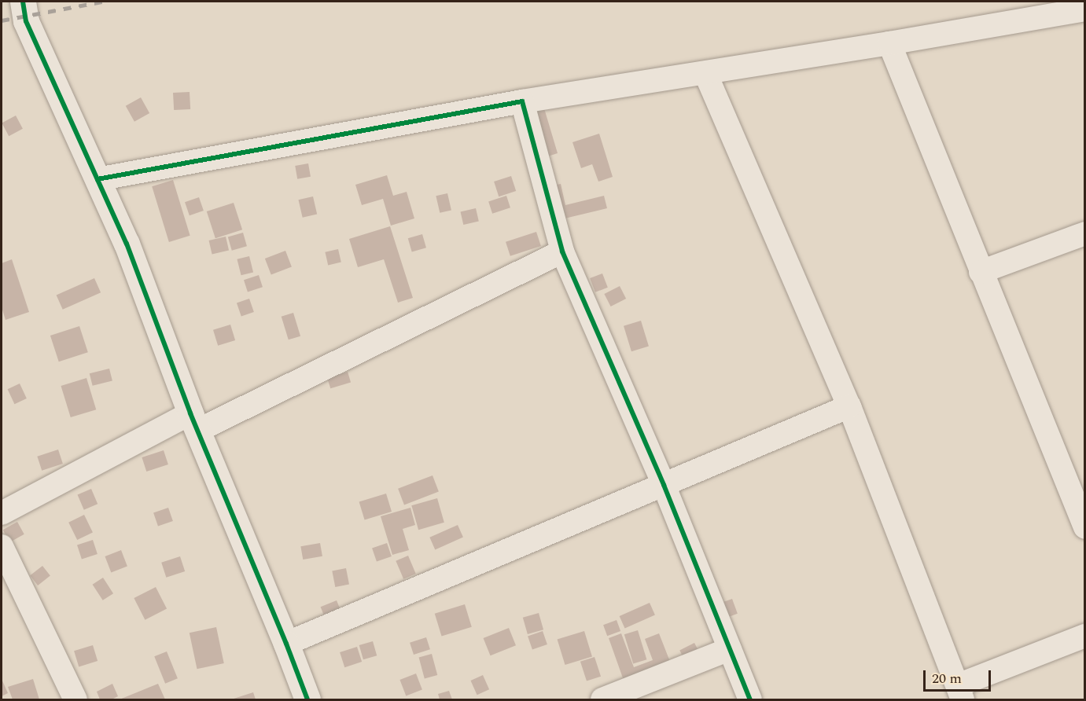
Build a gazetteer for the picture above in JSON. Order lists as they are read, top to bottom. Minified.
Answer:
{"scale_bar":"20 m"}
